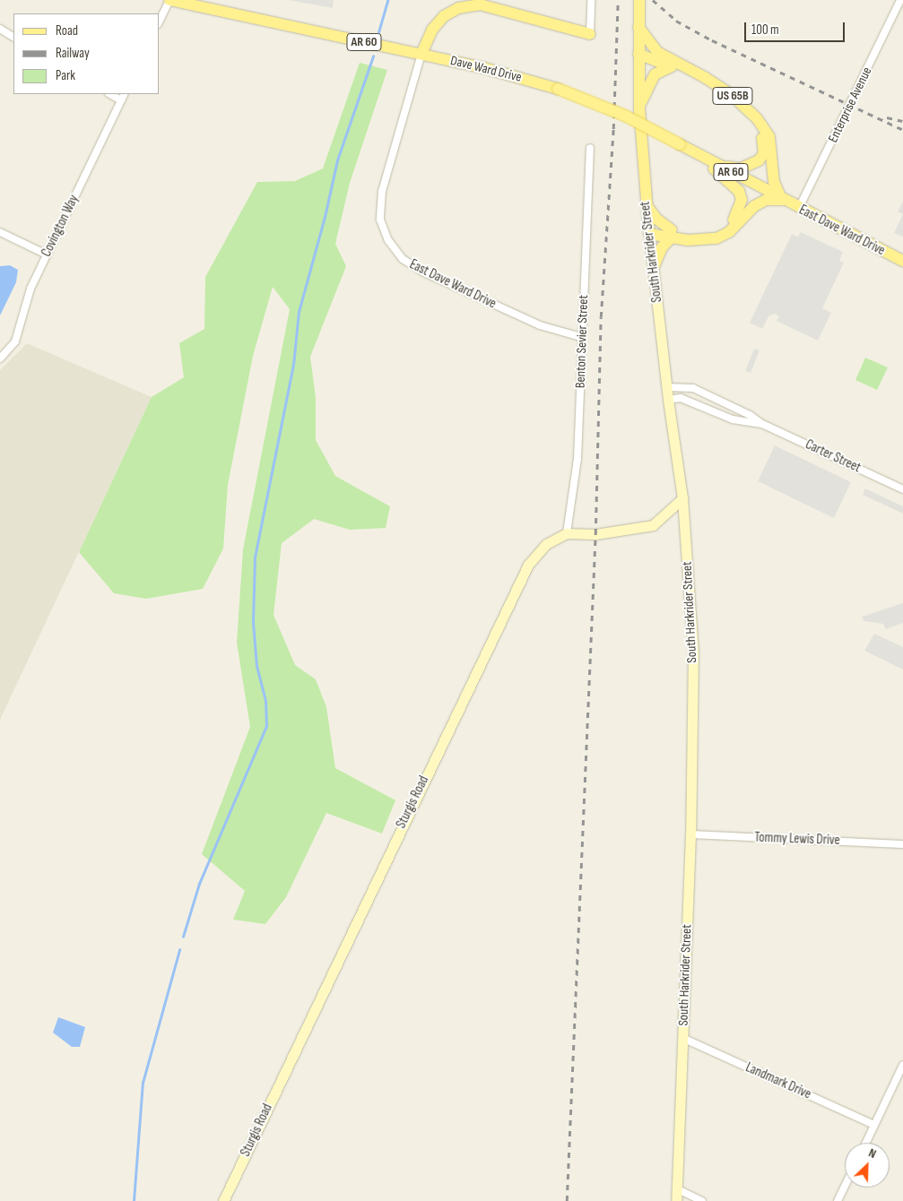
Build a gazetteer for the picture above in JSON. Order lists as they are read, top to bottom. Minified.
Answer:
{"streets":{"main road":["AR 60","Dave Ward Drive","US 65B","East Dave Ward Drive","South Harkrider Street","Sturgis Road"],"street":["Enterprise Avenue","Covington Way","Benton Sevier Street","Carter Street","Tommy Lewis Drive","Landmark Drive"]},"crossings":[["Dave Ward Drive","US 65B"],["Dave Ward Drive","East Dave Ward Drive"],["US 65B","East Dave Ward Drive"],["US 65B","South Harkrider Street"],["Enterprise Avenue","East Dave Ward Drive"],["East Dave Ward Drive","Benton Sevier Street"],["South Harkrider Street","Carter Street"],["South Harkrider Street","Sturgis Road"],["South Harkrider Street","Tommy Lewis Drive"],["South Harkrider Street","Landmark Drive"],["Benton Sevier Street","Sturgis Road"]],"legend":["Road","Railway","Park"],"scale_bar":"100 m","north":"top right"}
